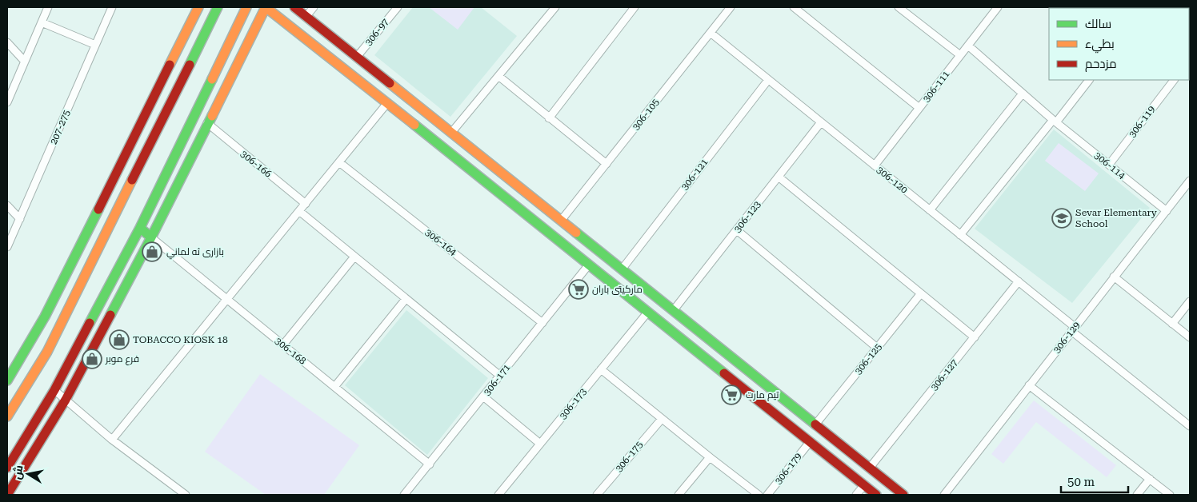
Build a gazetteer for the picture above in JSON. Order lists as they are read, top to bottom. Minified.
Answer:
{"streets":{"street":["306-97","306-111","306-105","306-119","207-275","306-166","306-114","306-121","306-120","306-123","306-164","306-129","306-168","306-125","306-127","306-171","306-173","306-175","306-179"]},"crossings":[["306-111","306-114"],["306-111","306-120"],["306-105","306-120"],["306-119","306-114"],["306-114","306-129"],["306-121","306-120"],["306-120","306-123"],["306-120","306-129"],["306-120","306-127"],["306-164","306-171"],["306-168","306-171"]],"places":{"school or university":["Sevar Elementary School"],"shop":["بازارى ئه لماني","TOBACCO KIOSK 18","فرع موبر"],"supermarket":["ماركيتى باران","تيم مارت"]},"legend":["سالك","بطيء","مزدحم"],"scale_bar":"50 m","north":"left"}
